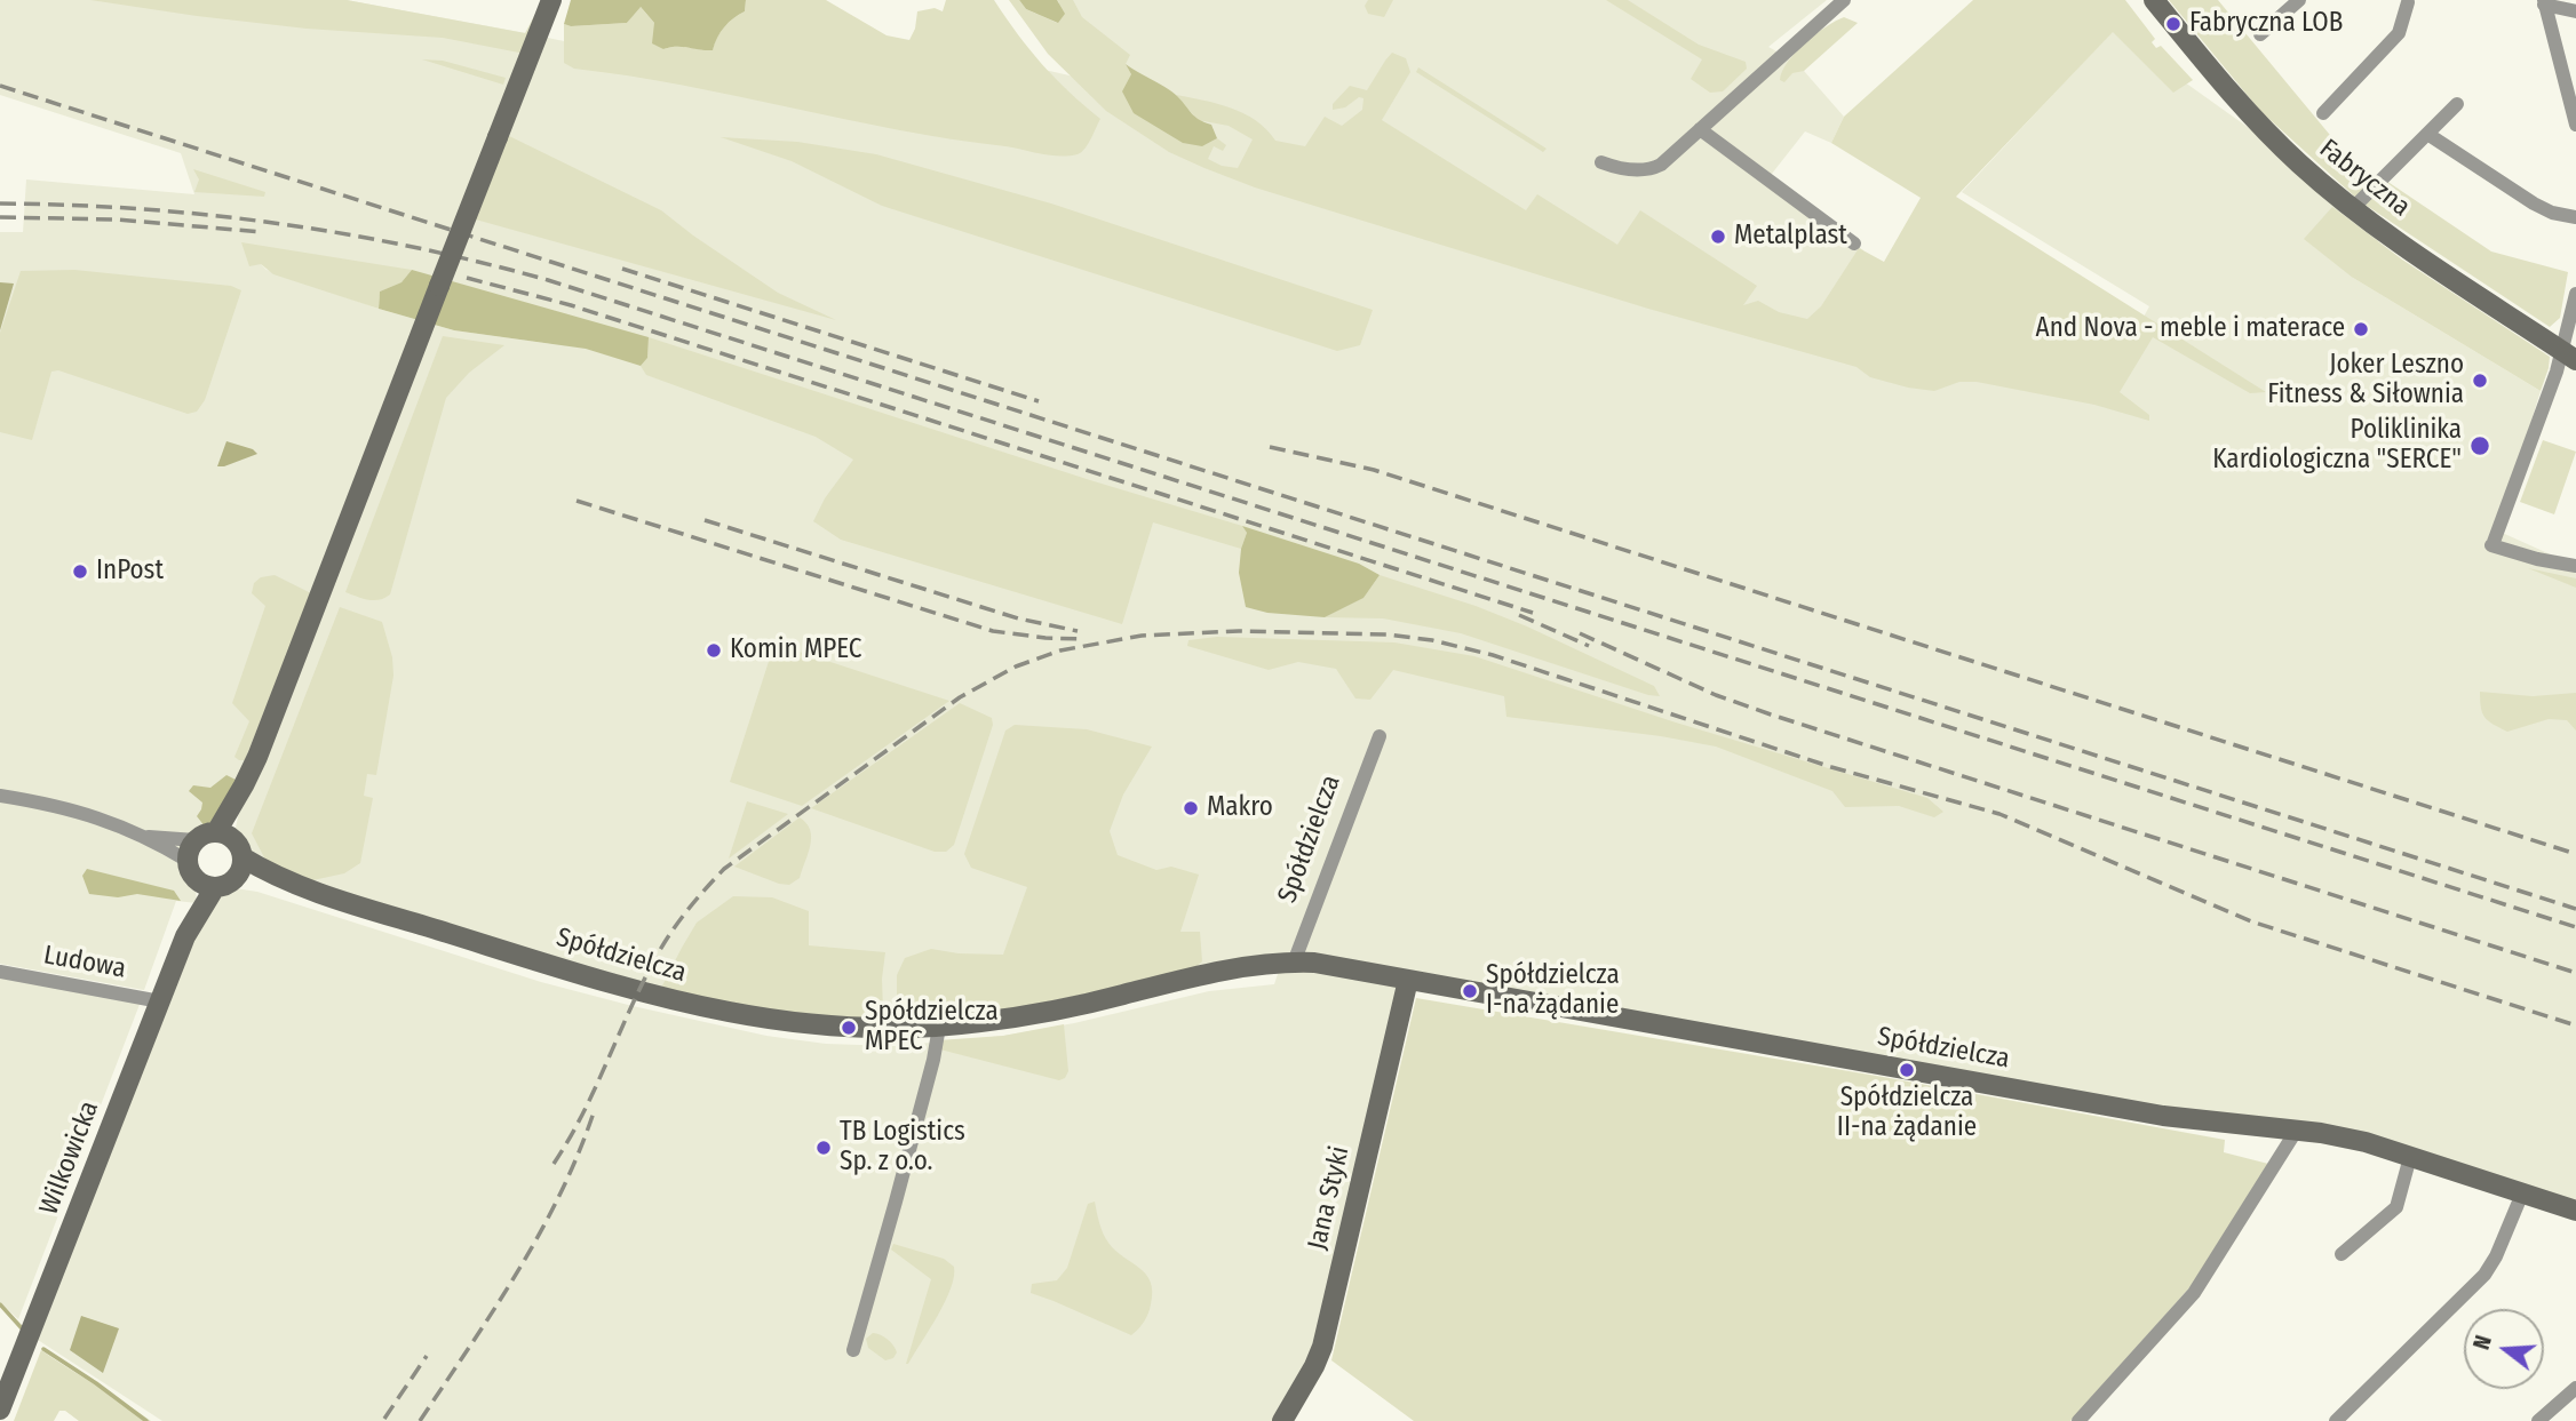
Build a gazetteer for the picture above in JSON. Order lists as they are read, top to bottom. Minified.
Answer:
{"streets":{"street":["Fabryczna","Spółdzielcza","Ludowa","Wilkowicka","Jana Styki"]},"crossings":[["Spółdzielcza","Wilkowicka"],["Spółdzielcza","Jana Styki"],["Ludowa","Wilkowicka"]],"places":["Fabryczna LOB","Metalplast","And Nova - meble i materace","Joker Leszno Fitness & Siłownia","Poliklinika Kardiologiczna \"SERCE\"","InPost","Komin MPEC","Makro","Spółdzielcza I-na żądanie","Spółdzielcza MPEC","Spółdzielcza II-na żądanie","TB Logistics Sp. z o.o."],"north":"left"}
